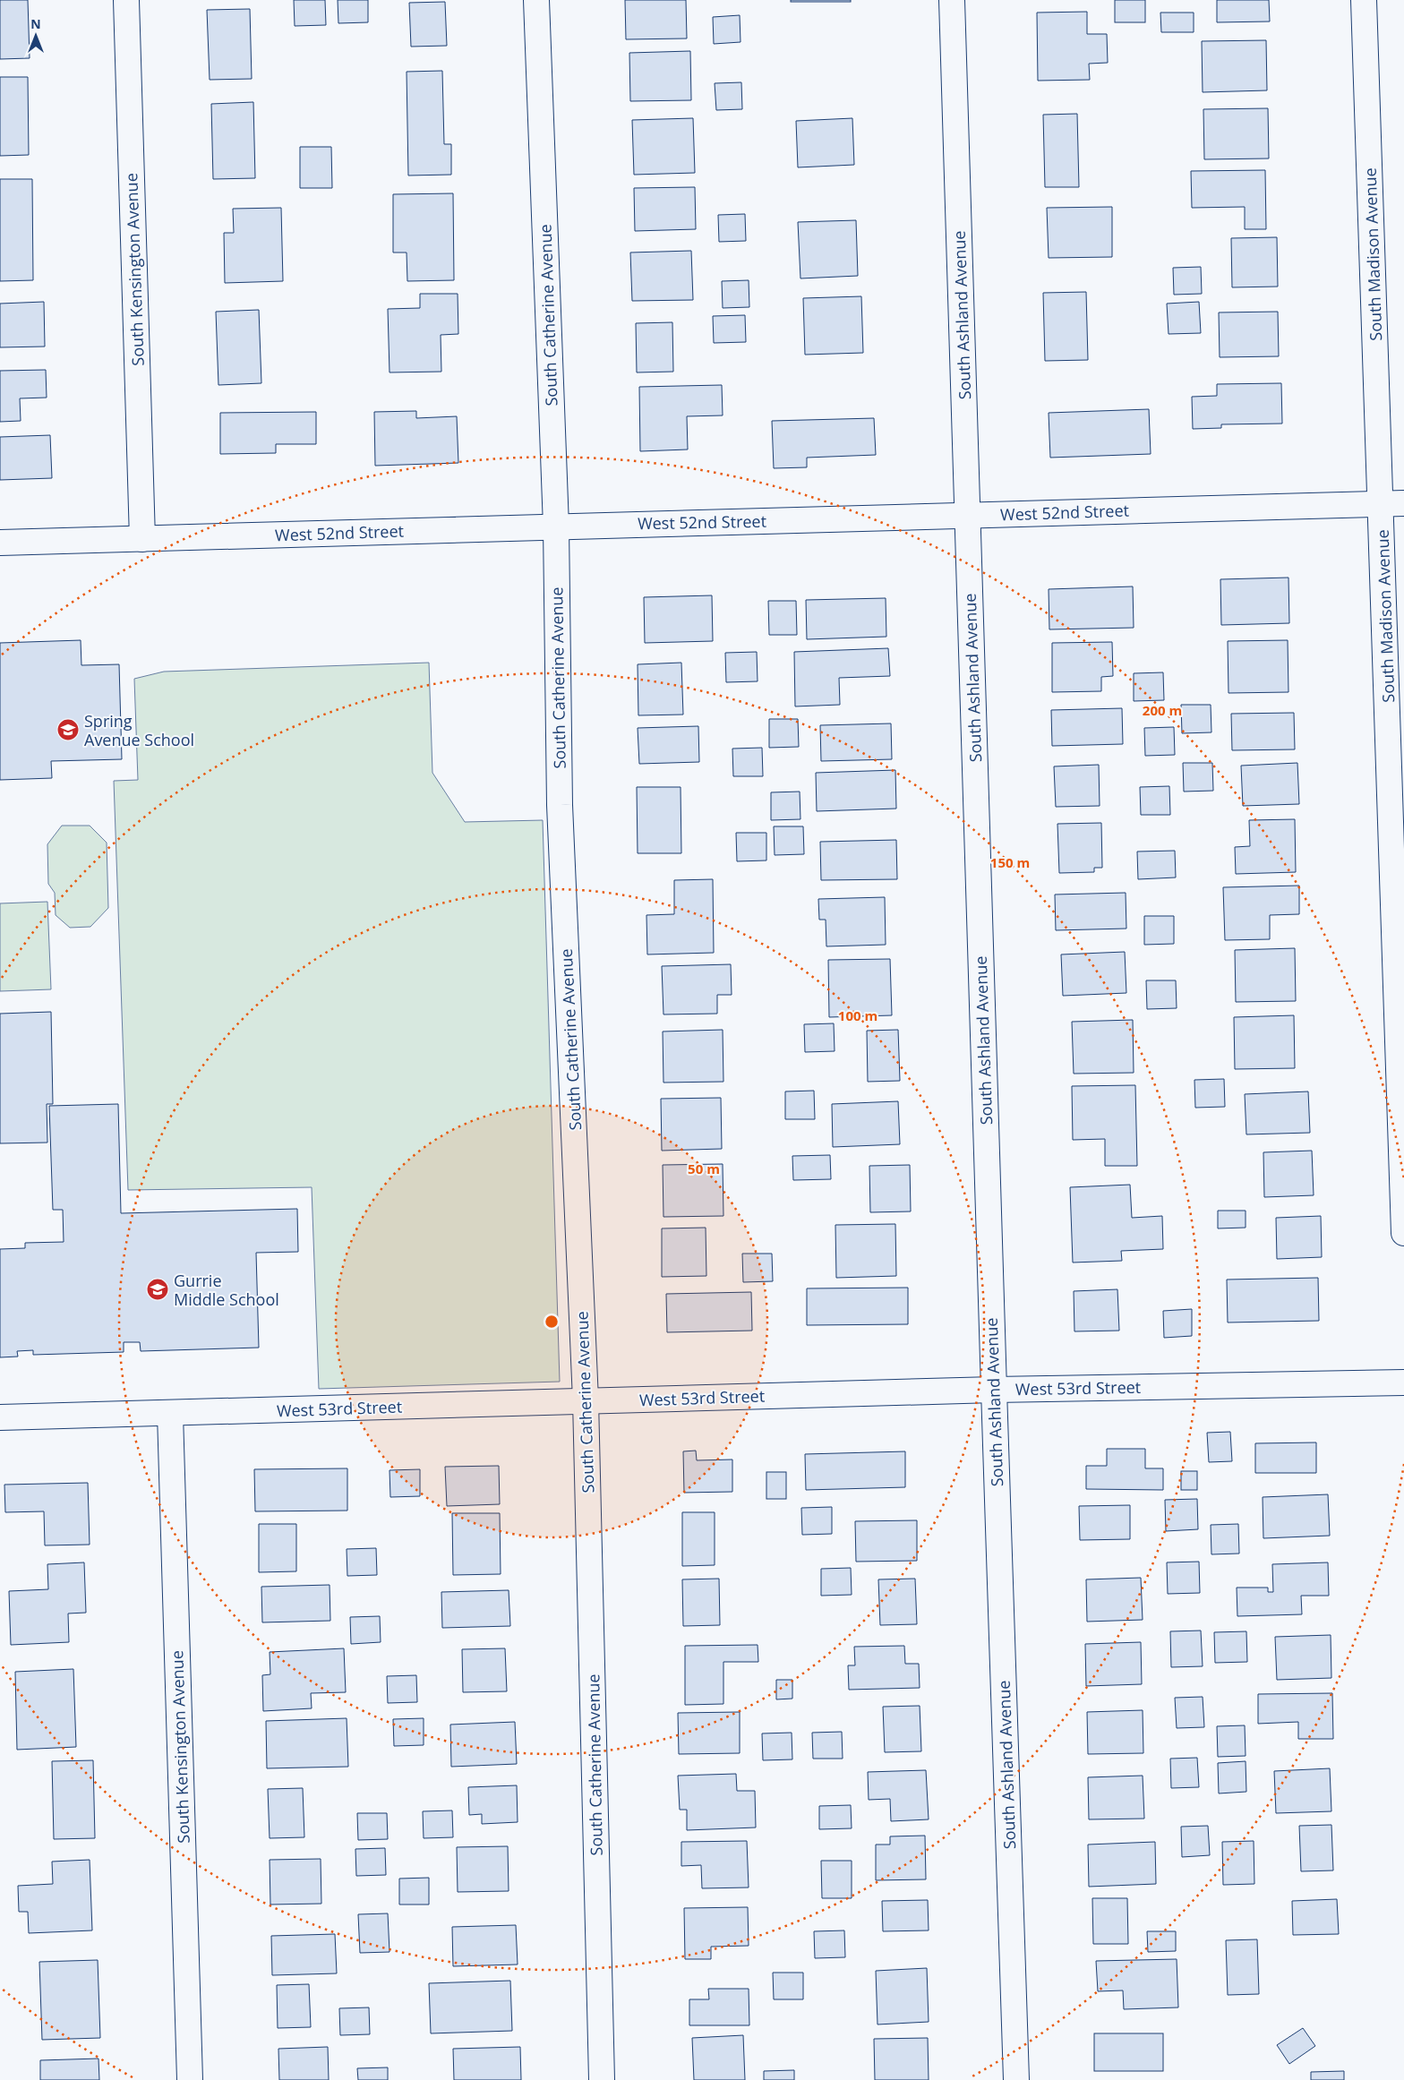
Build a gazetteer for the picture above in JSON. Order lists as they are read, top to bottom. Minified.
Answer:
{"streets":{"street":["South Madison Avenue","South Kensington Avenue","South Catherine Avenue","South Ashland Avenue","West 52nd Street","West 53rd Street"]},"crossings":[["South Madison Avenue","West 52nd Street"],["South Kensington Avenue","West 52nd Street"],["South Kensington Avenue","West 53rd Street"],["South Catherine Avenue","West 52nd Street"],["South Catherine Avenue","West 53rd Street"],["South Ashland Avenue","West 52nd Street"],["South Ashland Avenue","West 53rd Street"]],"places":{"school or university":["Spring Avenue School","Gurrie Middle School"]},"north":"top","rings":["200 m","150 m","100 m","50 m"]}
